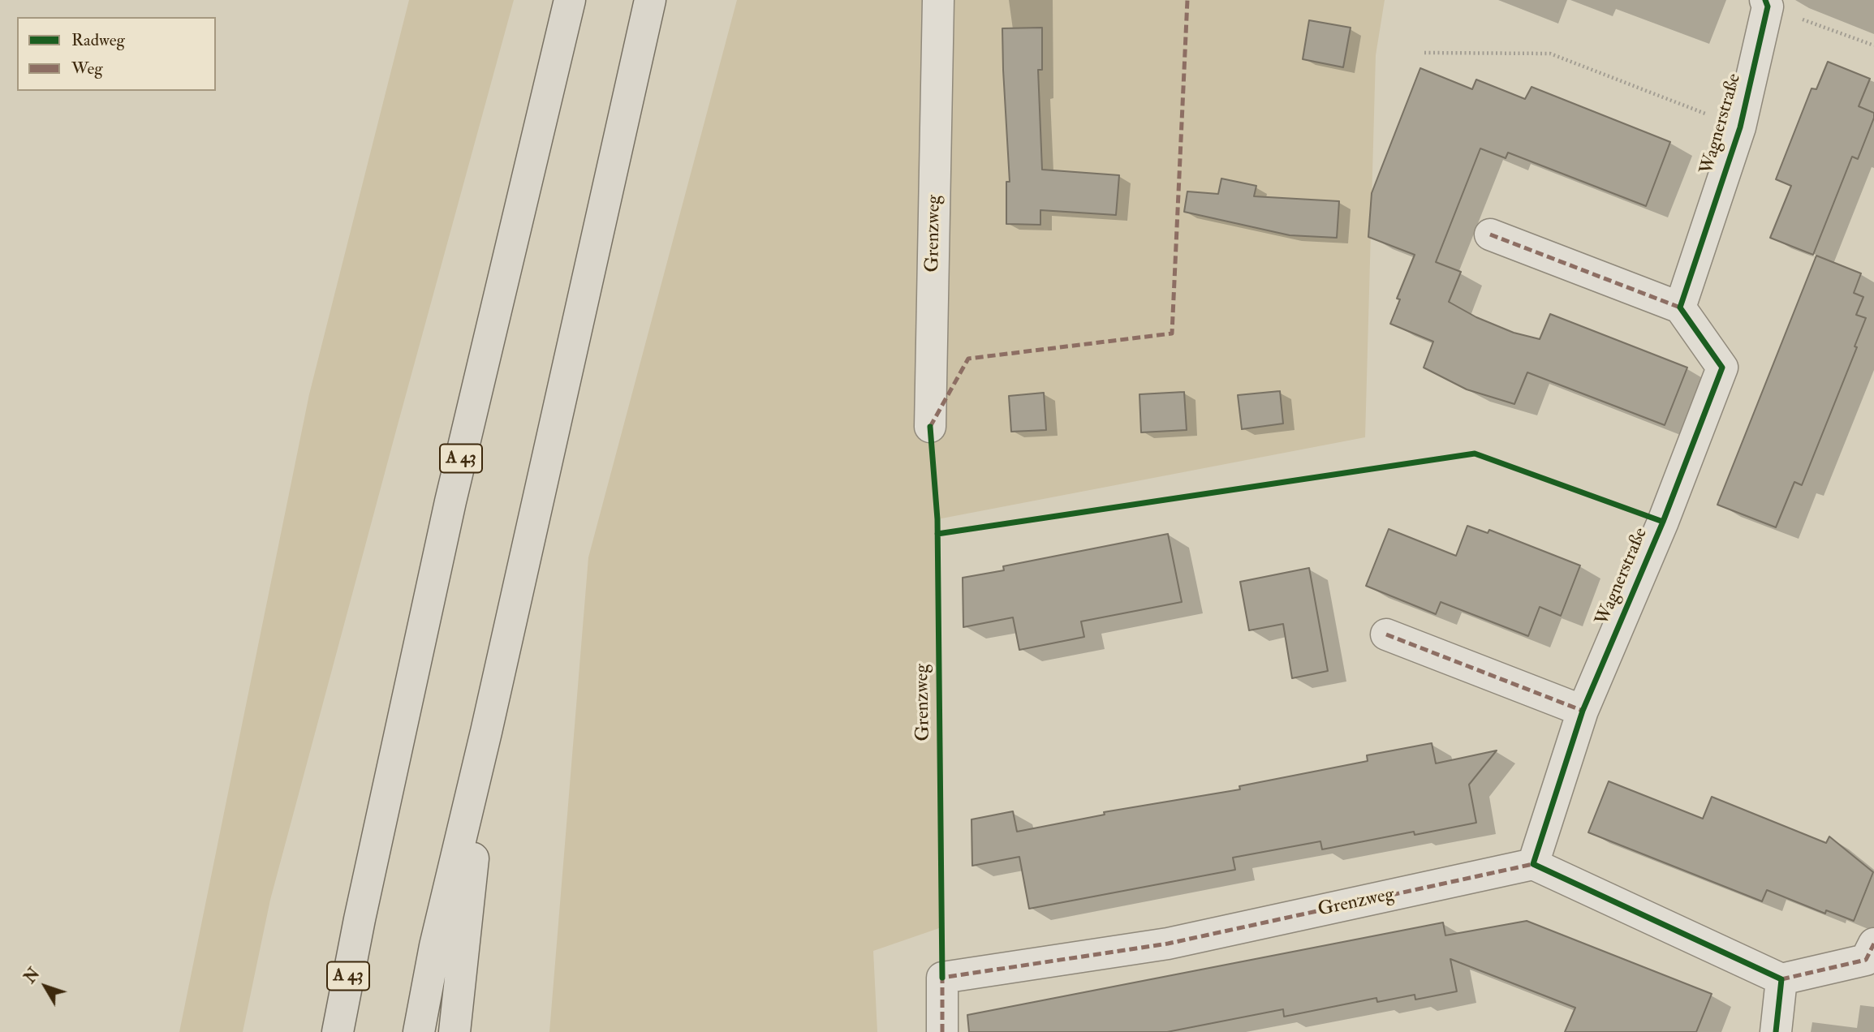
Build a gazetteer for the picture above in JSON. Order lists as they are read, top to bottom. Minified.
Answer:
{"streets":{"highway":["A 43"],"street":["Wagnerstraße","Grenzweg"]},"crossings":[["Wagnerstraße","Grenzweg"]],"legend":["Radweg","Weg"],"north":"top left"}
